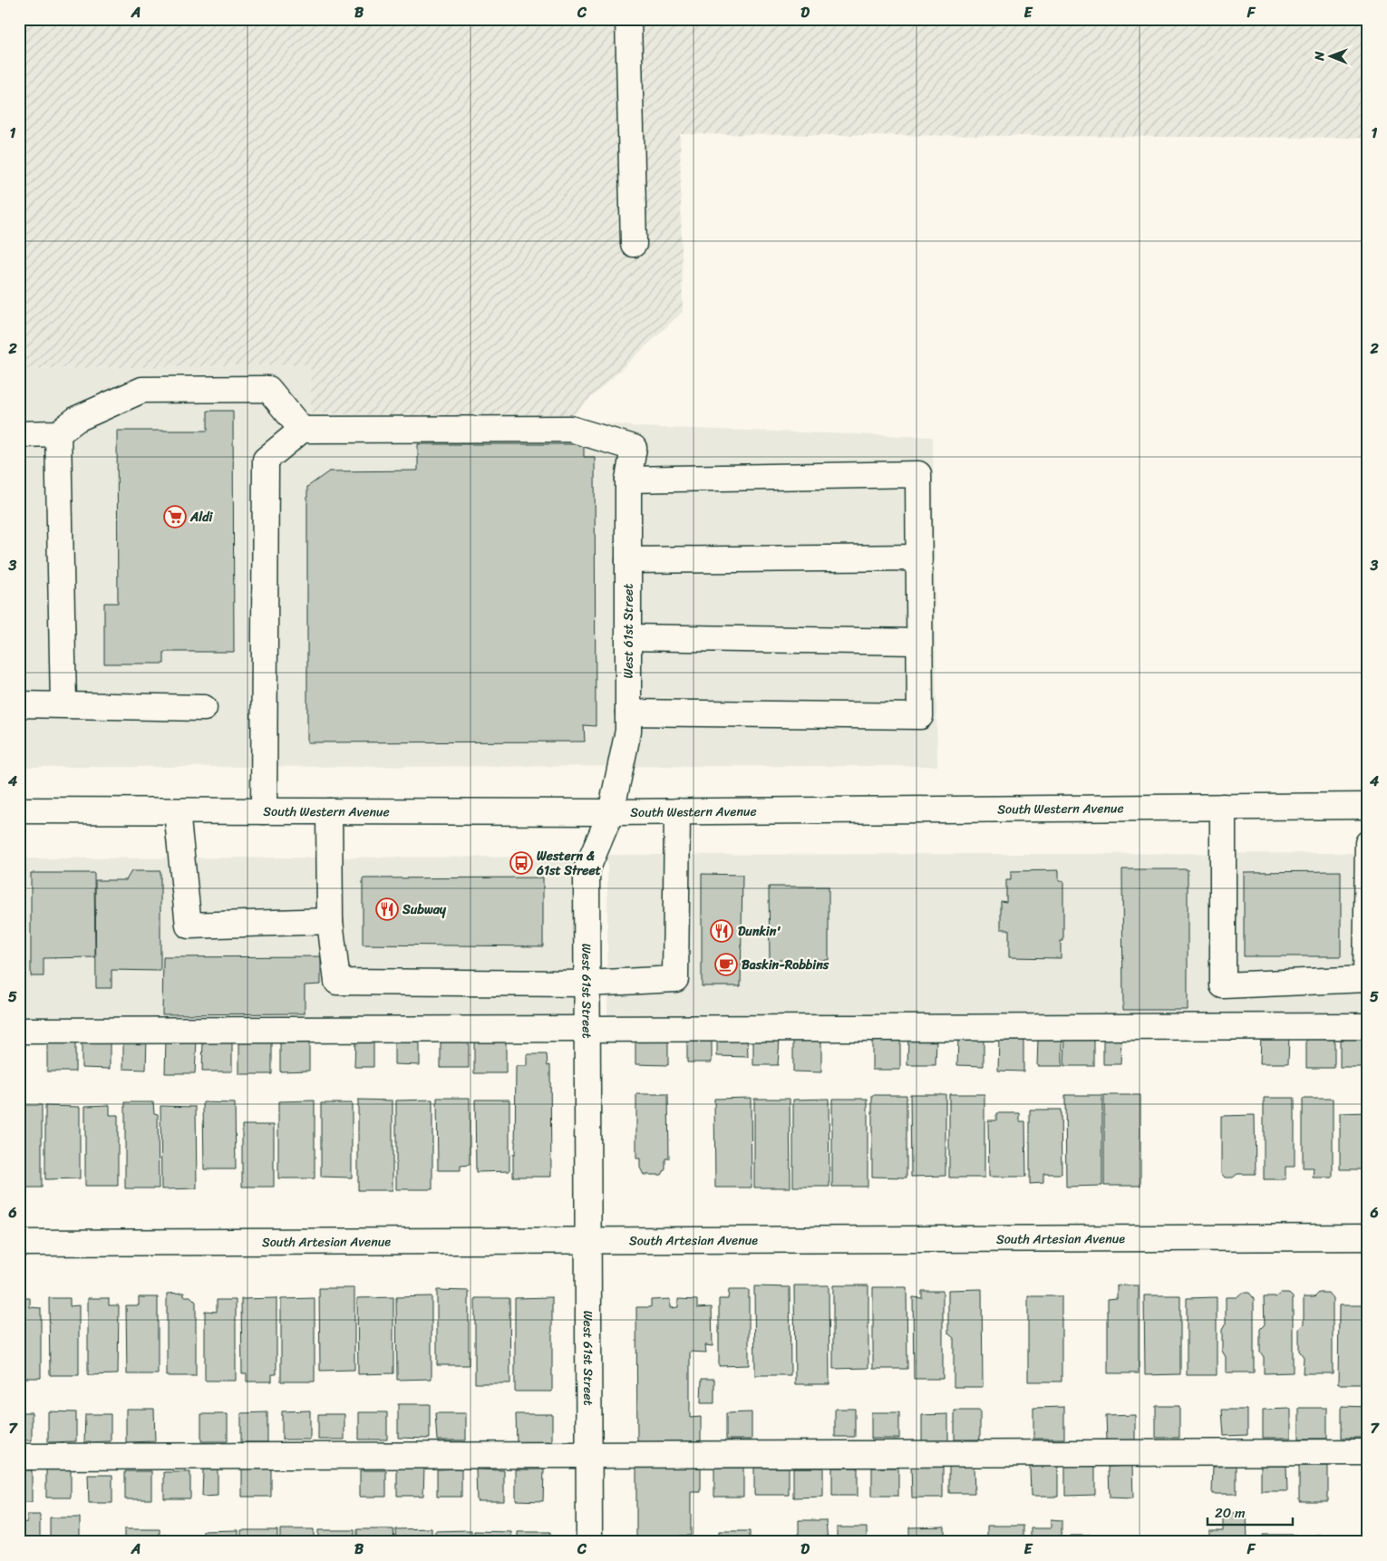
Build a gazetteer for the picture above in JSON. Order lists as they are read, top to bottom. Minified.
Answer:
{"streets":{"street":["West 61st Street","South Western Avenue","South Artesian Avenue"]},"crossings":[["West 61st Street","South Western Avenue"],["West 61st Street","South Artesian Avenue"]],"places":{"supermarket":["Aldi"],"bus stop":["Western & 61st Street"],"restaurant":["Subway","Dunkin'"],"cafe":["Baskin-Robbins"]},"scale_bar":"20 m","north":"left","grid":{"columns":["A","B","C","D","E","F"],"rows":["1","2","3","4","5","6","7"]}}
